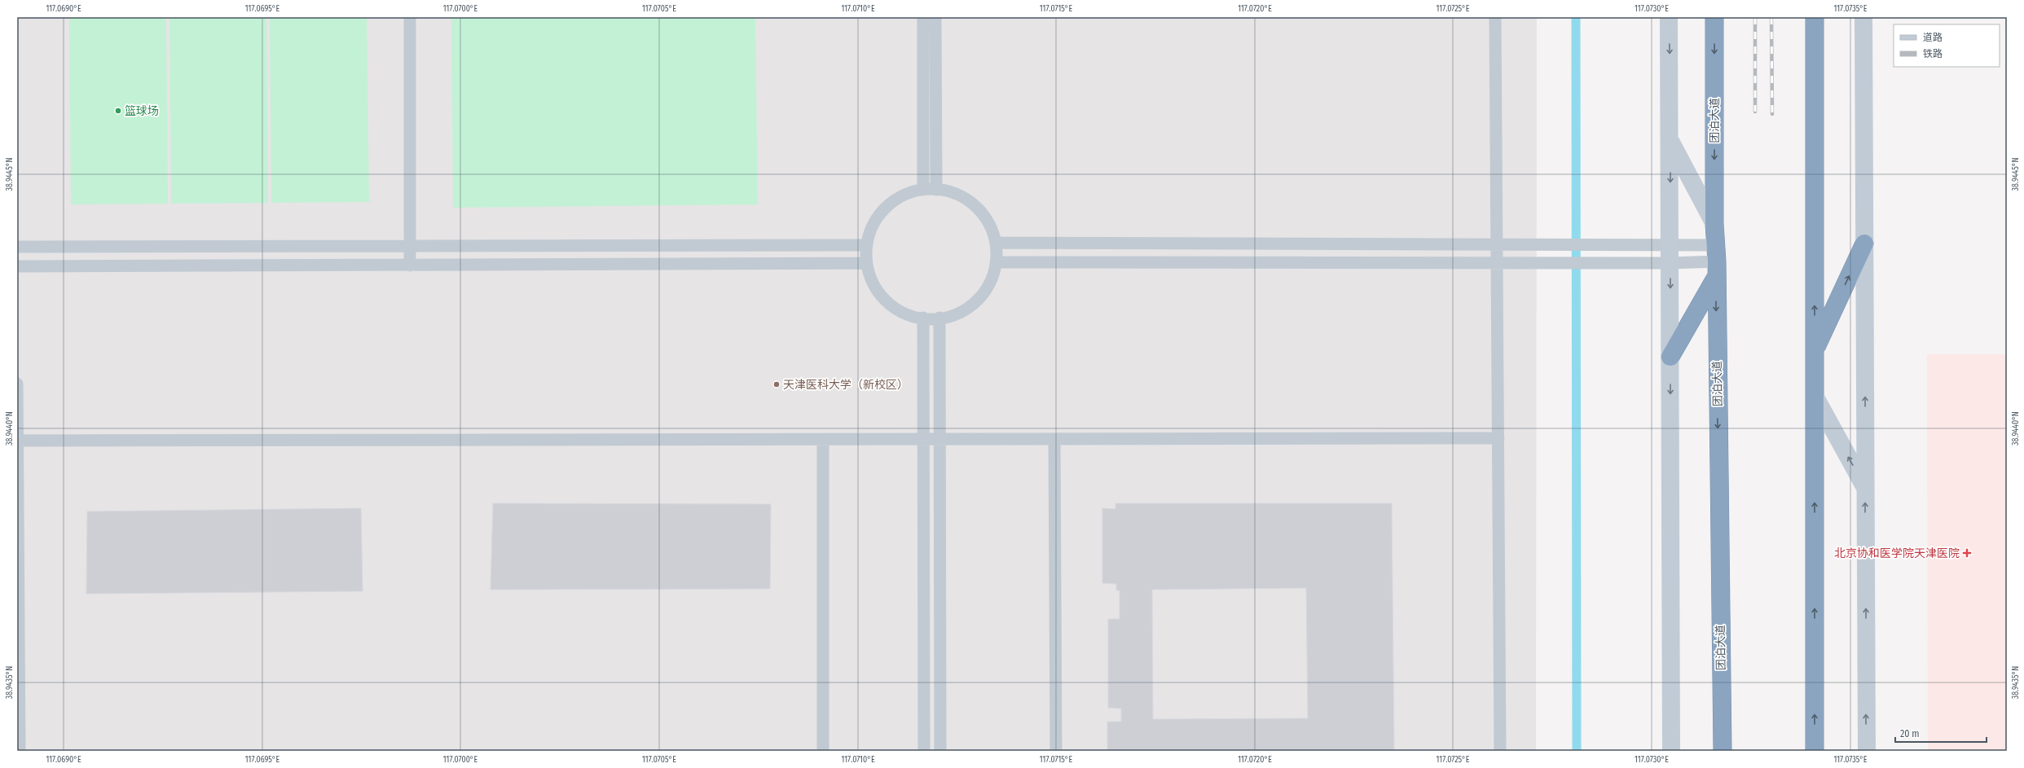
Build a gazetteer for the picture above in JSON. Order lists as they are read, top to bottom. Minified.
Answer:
{"streets":{"highway":["团泊大道"]},"places":{"other":["篮球场","天津医科大学（新校区）"],"health":["北京协和医学院天津医院"]},"legend":["道路","铁路"],"scale_bar":"20 m","coordinates":["117.0690°E","117.0695°E","117.0700°E","117.0705°E","117.0710°E","117.0715°E","117.0720°E","117.0725°E","117.0730°E","117.0735°E","38.9445°N","38.9440°N","38.9435°N"]}
